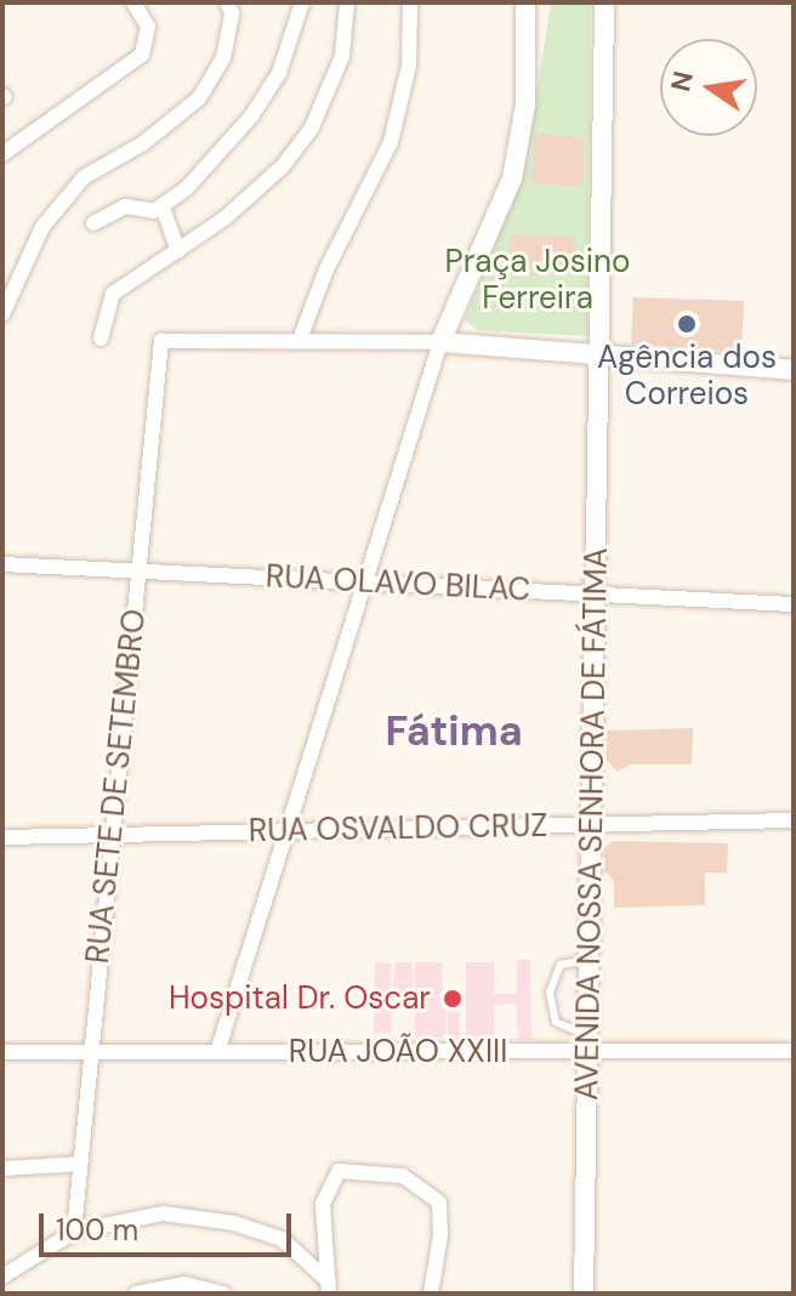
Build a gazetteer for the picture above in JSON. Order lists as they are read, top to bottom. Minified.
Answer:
{"streets":{"street":["RUA OLAVO BILAC","RUA SETE DE SETEMBRO","AVENIDA NOSSA SENHORA DE FÁTIMA","RUA OSVALDO CRUZ","RUA JOÃO XXIII"]},"crossings":[["RUA OLAVO BILAC","RUA SETE DE SETEMBRO"],["RUA OLAVO BILAC","AVENIDA NOSSA SENHORA DE FÁTIMA"],["RUA SETE DE SETEMBRO","RUA OSVALDO CRUZ"],["RUA SETE DE SETEMBRO","RUA JOÃO XXIII"],["AVENIDA NOSSA SENHORA DE FÁTIMA","RUA OSVALDO CRUZ"],["AVENIDA NOSSA SENHORA DE FÁTIMA","RUA JOÃO XXIII"]],"districts":["Fátima"],"parks":["Praça Josino Ferreira"],"places":["Agência dos Correios","Hospital Dr. Oscar"],"scale_bar":"100 m","north":"left"}
